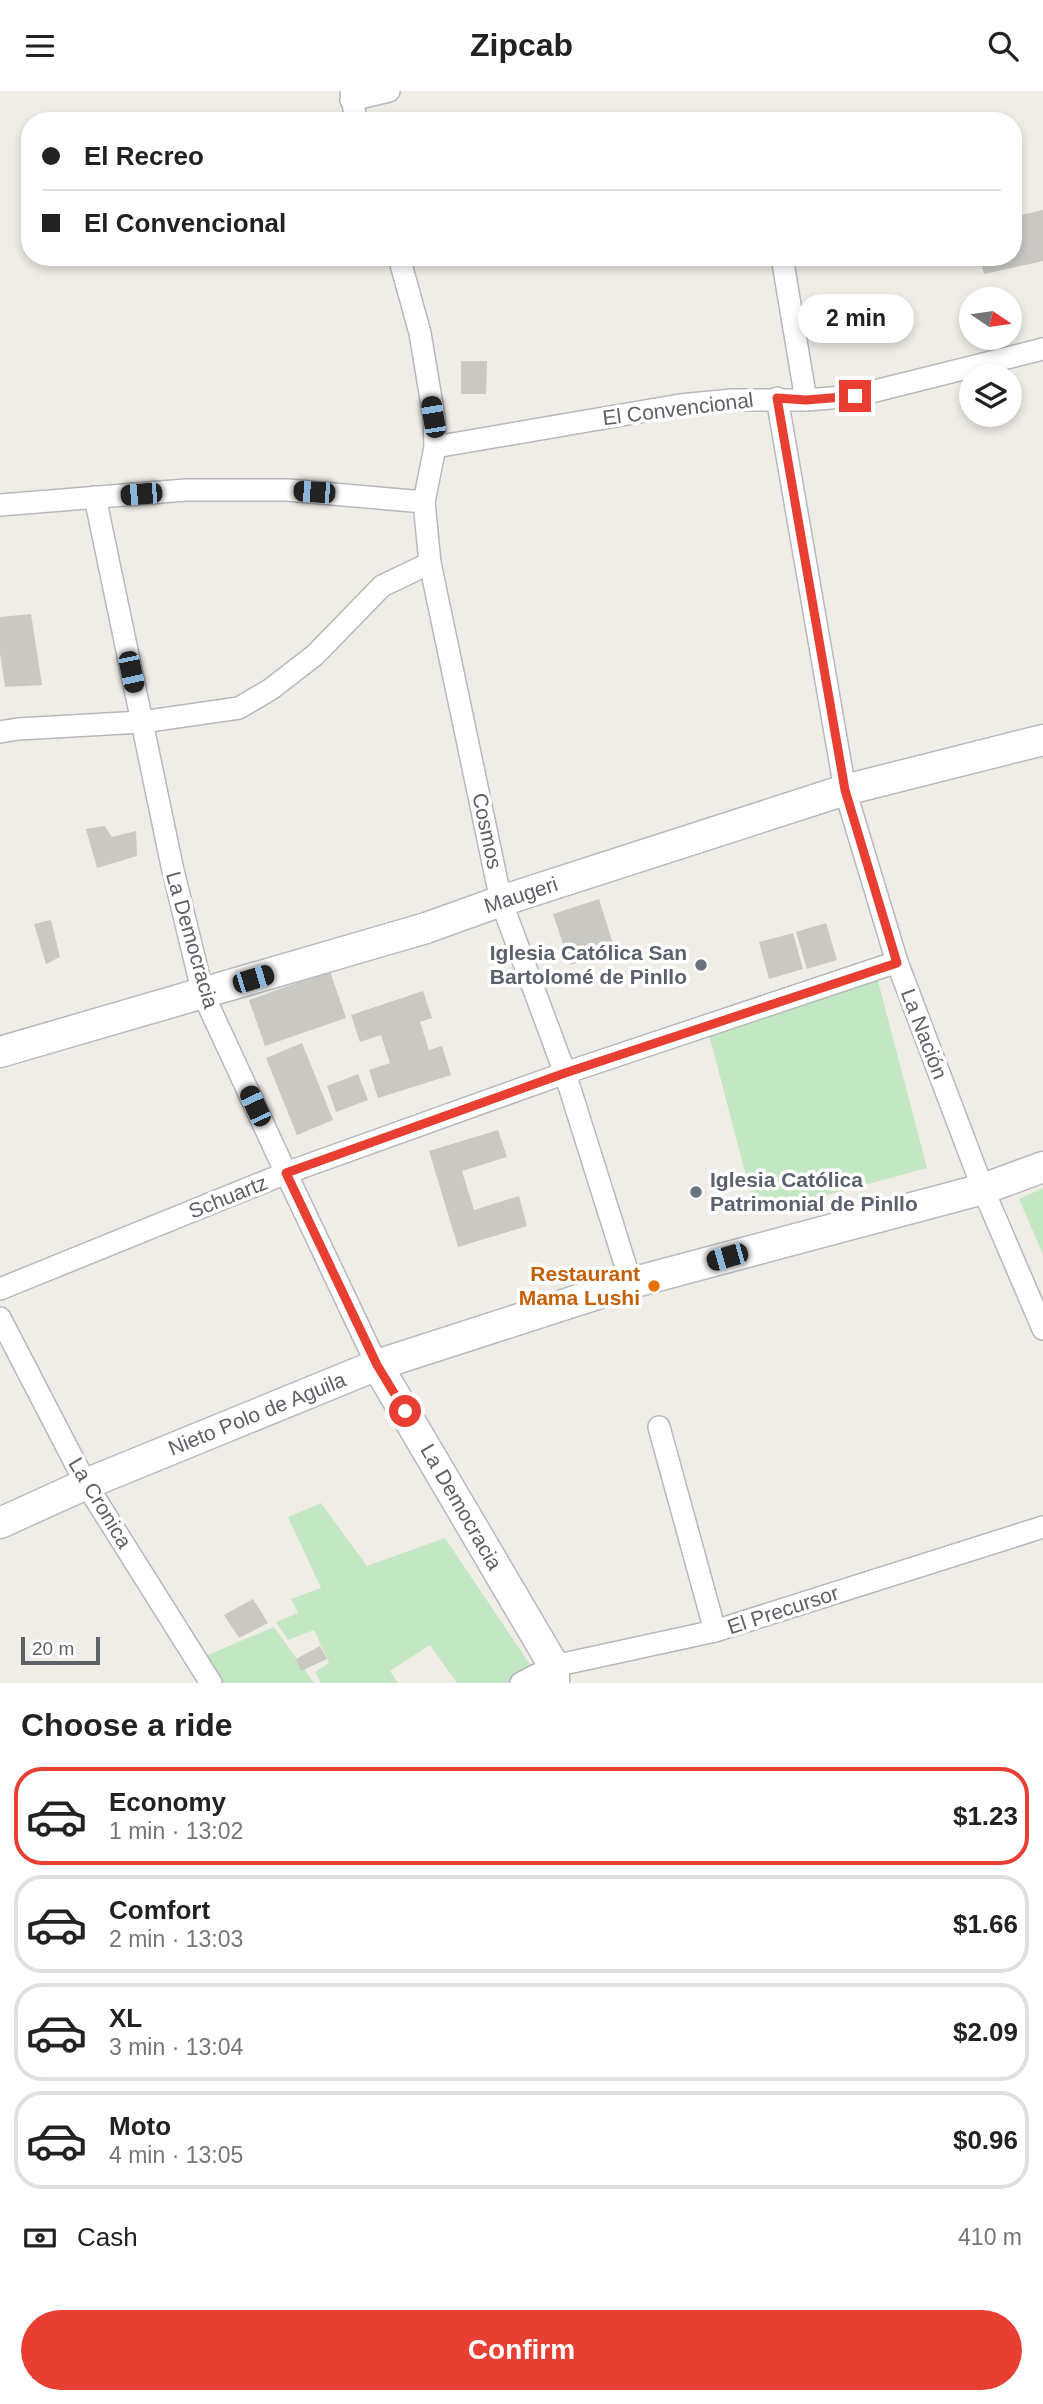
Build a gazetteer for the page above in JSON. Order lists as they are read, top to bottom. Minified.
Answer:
{"streets":{"street":["El Convencional","Cosmos","Maugeri","La Democracia","La Nación","Schuartz","Nieto Polo de Aguila","La Cronica","El Precursor"]},"crossings":[["El Convencional","Cosmos"],["El Convencional","La Nación"],["Cosmos","Maugeri"],["Cosmos","Schuartz"],["Cosmos","Nieto Polo de Aguila"],["Maugeri","La Democracia"],["Maugeri","La Nación"],["La Democracia","Schuartz"],["La Democracia","Nieto Polo de Aguila"],["La Democracia","El Precursor"],["La Nación","Schuartz"],["La Nación","Nieto Polo de Aguila"],["Nieto Polo de Aguila","La Cronica"]],"places":["Iglesia Católica San Bartolomé de Pinllo","Iglesia Católica Patrimonial de Pinllo","Restaurant Mama Lushi"],"scale_bar":"20 m","north":"right","page":{"header":"Zipcab","banner":["El Recreo","El Convencional"],"bubble":"2 min","scale":"20 m","heading":"Choose a ride","list":[{"name":"Economy","note":"1 min · 13:02","value":"$1.23"},{"name":"Comfort","note":"2 min · 13:03","value":"$1.66"},{"name":"XL","note":"3 min · 13:04","value":"$2.09"},{"name":"Moto","note":"4 min · 13:05","value":"$0.96"}],"pay":["Cash","410 m"],"buttons":"Confirm"}}
